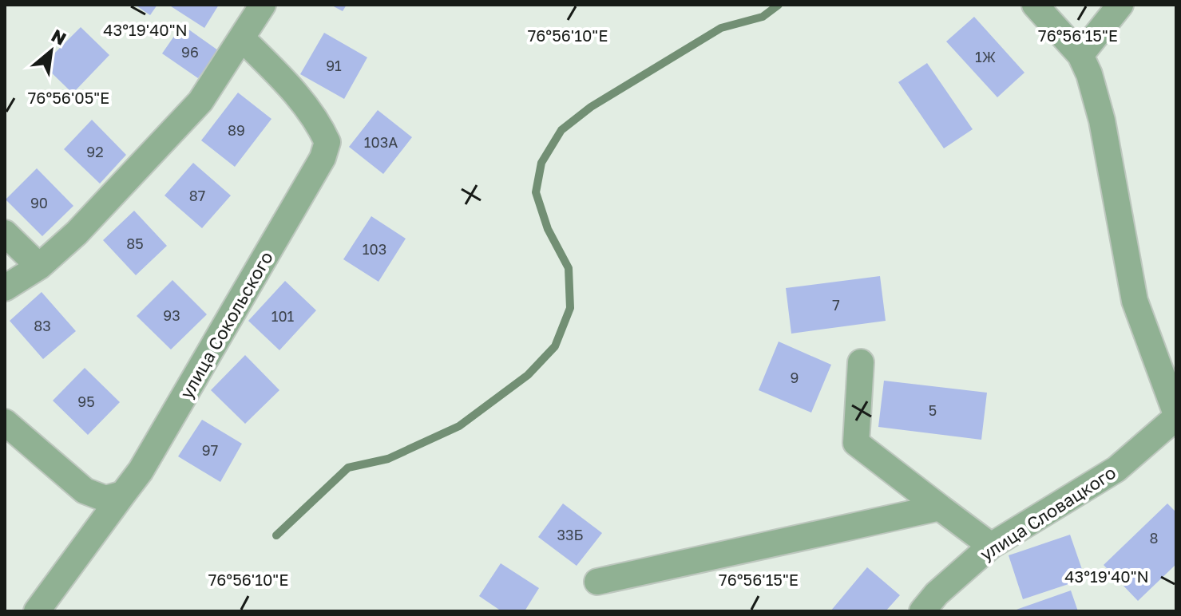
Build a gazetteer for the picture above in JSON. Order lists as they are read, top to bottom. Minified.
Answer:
{"streets":{"street":["улица Сокольского","улица Словацкого"]},"house_numbers":["96","1Ж","91","89","103А","92","87","90","85","103","7","93","101","83","9","95","5","97","33Б","8"],"north":"top right","coordinates":["43°19'40\"N","76°56'10\"E","76°56'15\"E","76°56'05\"E"]}
